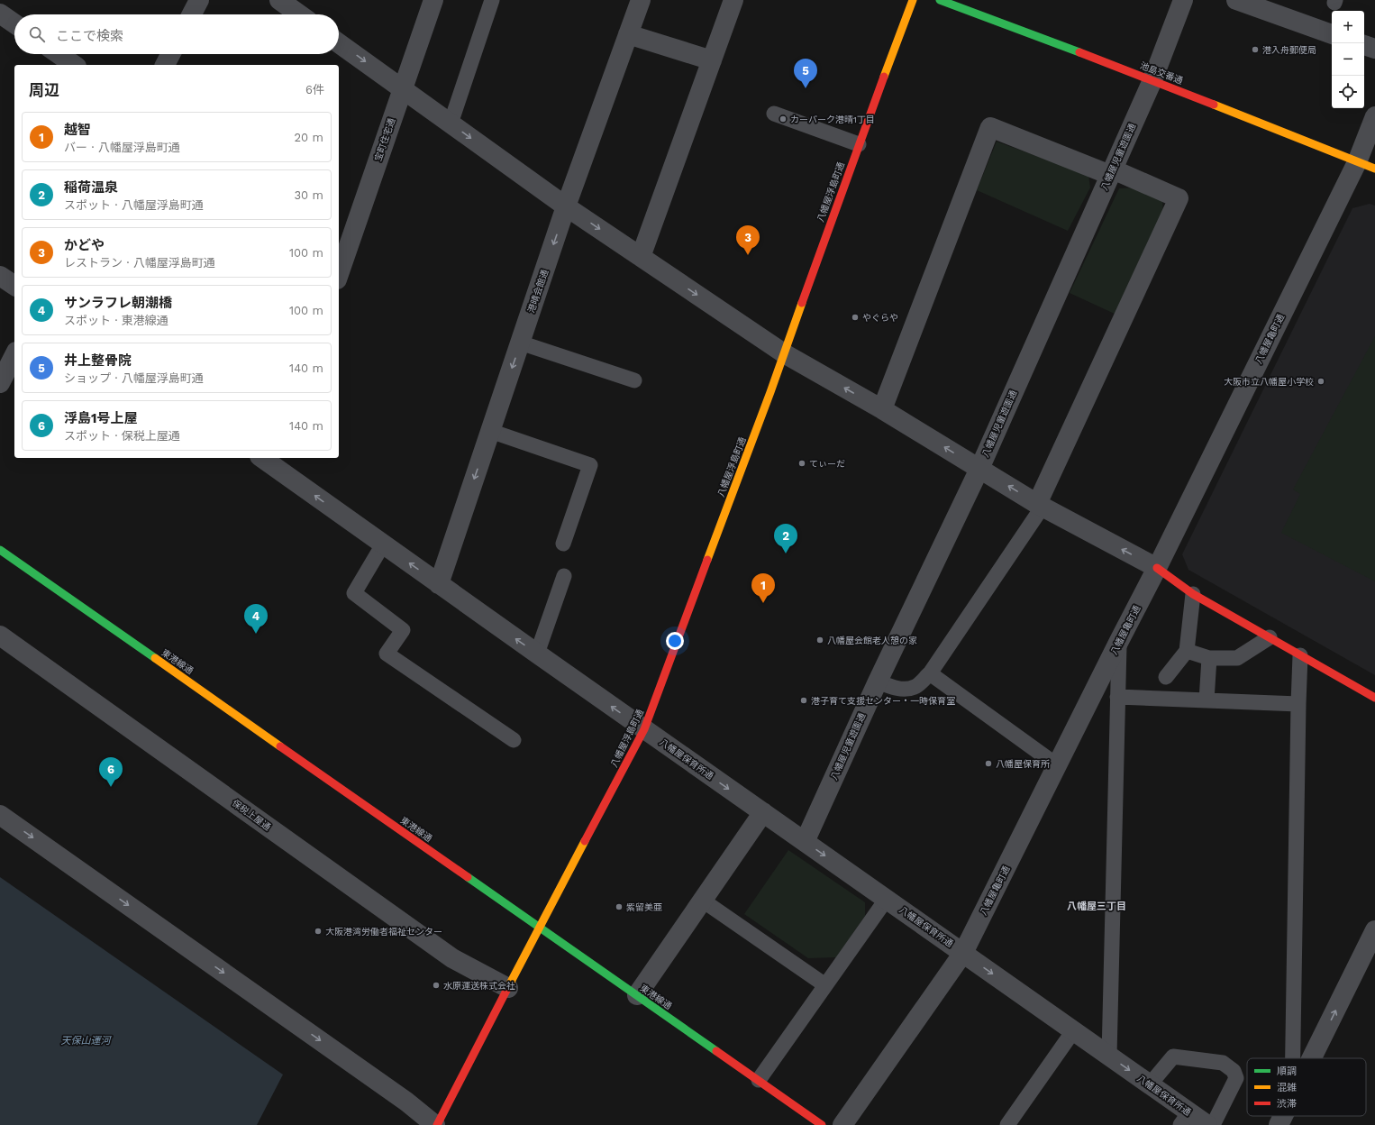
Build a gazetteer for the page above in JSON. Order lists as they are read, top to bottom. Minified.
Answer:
{"streets":{"street":["池島交番通","宝町住宅通","八幡屋児童遊園通","八幡屋浮島町通","港晴会館通","八幡屋亀町通","東港線通","八幡屋保育所通","保税上屋通"]},"crossings":[["池島交番通","八幡屋児童遊園通"],["池島交番通","八幡屋亀町通"],["八幡屋児童遊園通","八幡屋保育所通"],["八幡屋浮島町通","東港線通"],["八幡屋浮島町通","八幡屋保育所通"],["八幡屋浮島町通","保税上屋通"],["港晴会館通","八幡屋保育所通"],["八幡屋亀町通","八幡屋保育所通"]],"one_way":["港晴会館通"],"districts":["八幡屋三丁目"],"water":["天保山運河"],"places":["港入舟郵便局","カーパーク港晴1丁目","やぐらや","大阪市立八幡屋小学校","てぃーだ","八幡屋会館老人憩の家","港子育て支援センター・一時保育室","八幡屋保育所","紫留美亜","大阪港湾労働者福祉センター","水原運送株式会社"],"legend":["順調","混雑","渋滞"],"page":{"map_buttons":["+","−"],"search":"ここで検索","pins":["5","3","2","1","4","6"],"heading":["周辺","6件"],"list":[{"mark":"1","name":"越智","note":"バー · 八幡屋浮島町通","value":"20 m"},{"mark":"2","name":"稲荷温泉","note":"スポット · 八幡屋浮島町通","value":"30 m"},{"mark":"3","name":"かどや","note":"レストラン · 八幡屋浮島町通","value":"100 m"},{"mark":"4","name":"サンラフレ朝潮橋","note":"スポット · 東港線通","value":"100 m"},{"mark":"5","name":"井上整骨院","note":"ショップ · 八幡屋浮島町通","value":"140 m"},{"mark":"6","name":"浮島1号上屋","note":"スポット · 保税上屋通","value":"140 m"}]}}
